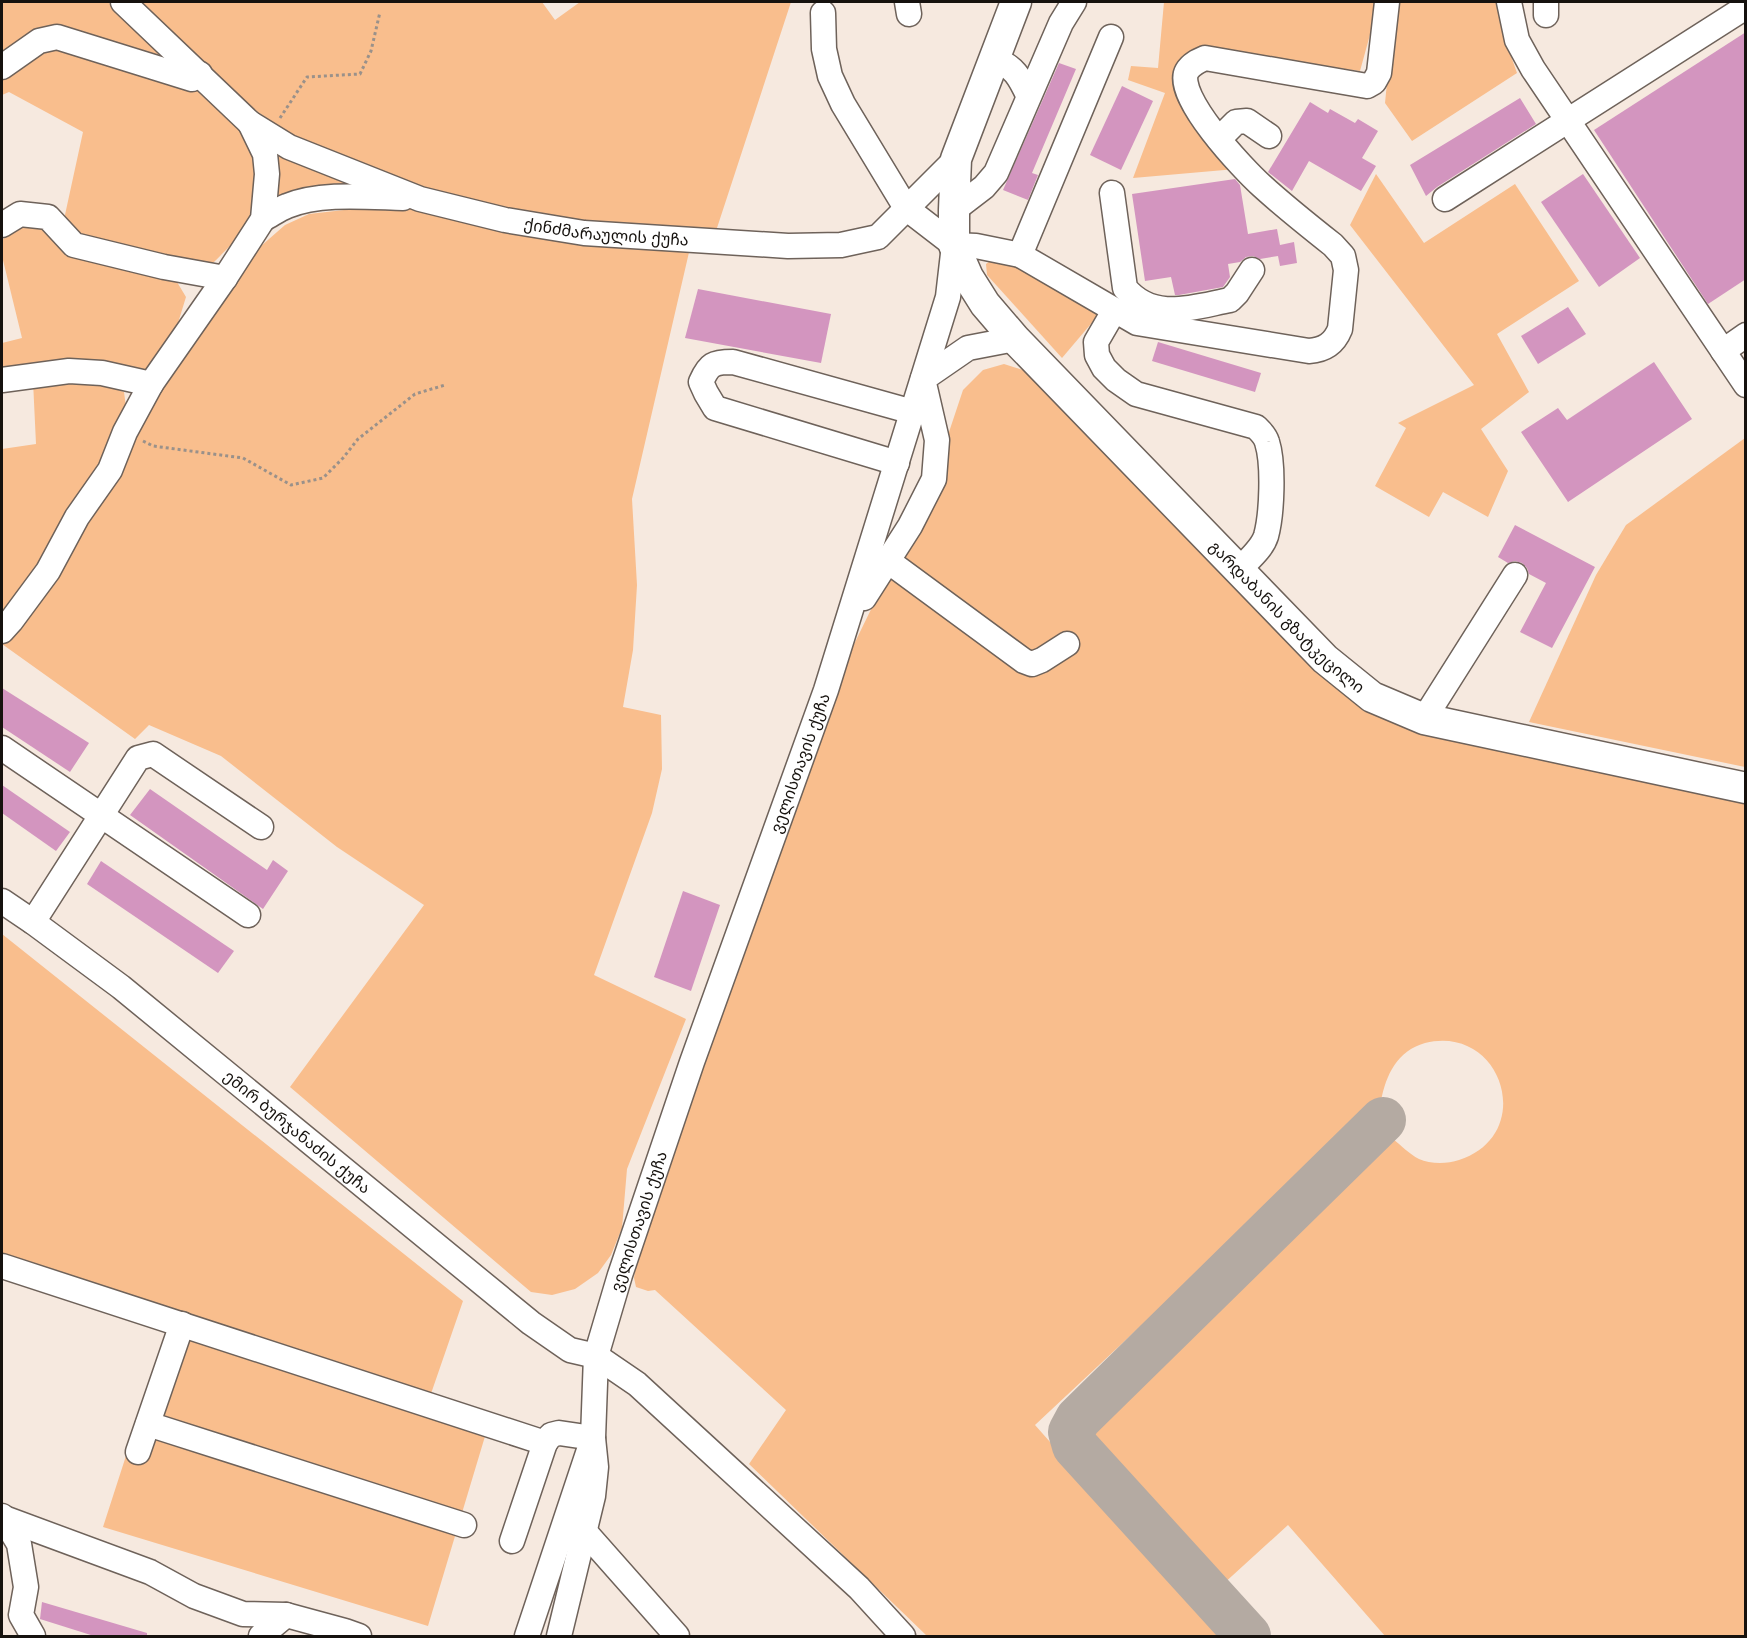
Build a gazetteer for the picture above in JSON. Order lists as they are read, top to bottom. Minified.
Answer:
{"streets":{"main road":["ქინძმარაულის ქუჩა","გარდაბანის გზატკეცილი","ველისთავის ქუჩა"],"street":["ემირ ბურჯანაძის ქუჩა"]},"crossings":[["ქინძმარაულის ქუჩა","ველისთავის ქუჩა"],["გარდაბანის გზატკეცილი","ველისთავის ქუჩა"],["ველისთავის ქუჩა","ემირ ბურჯანაძის ქუჩა"]]}
